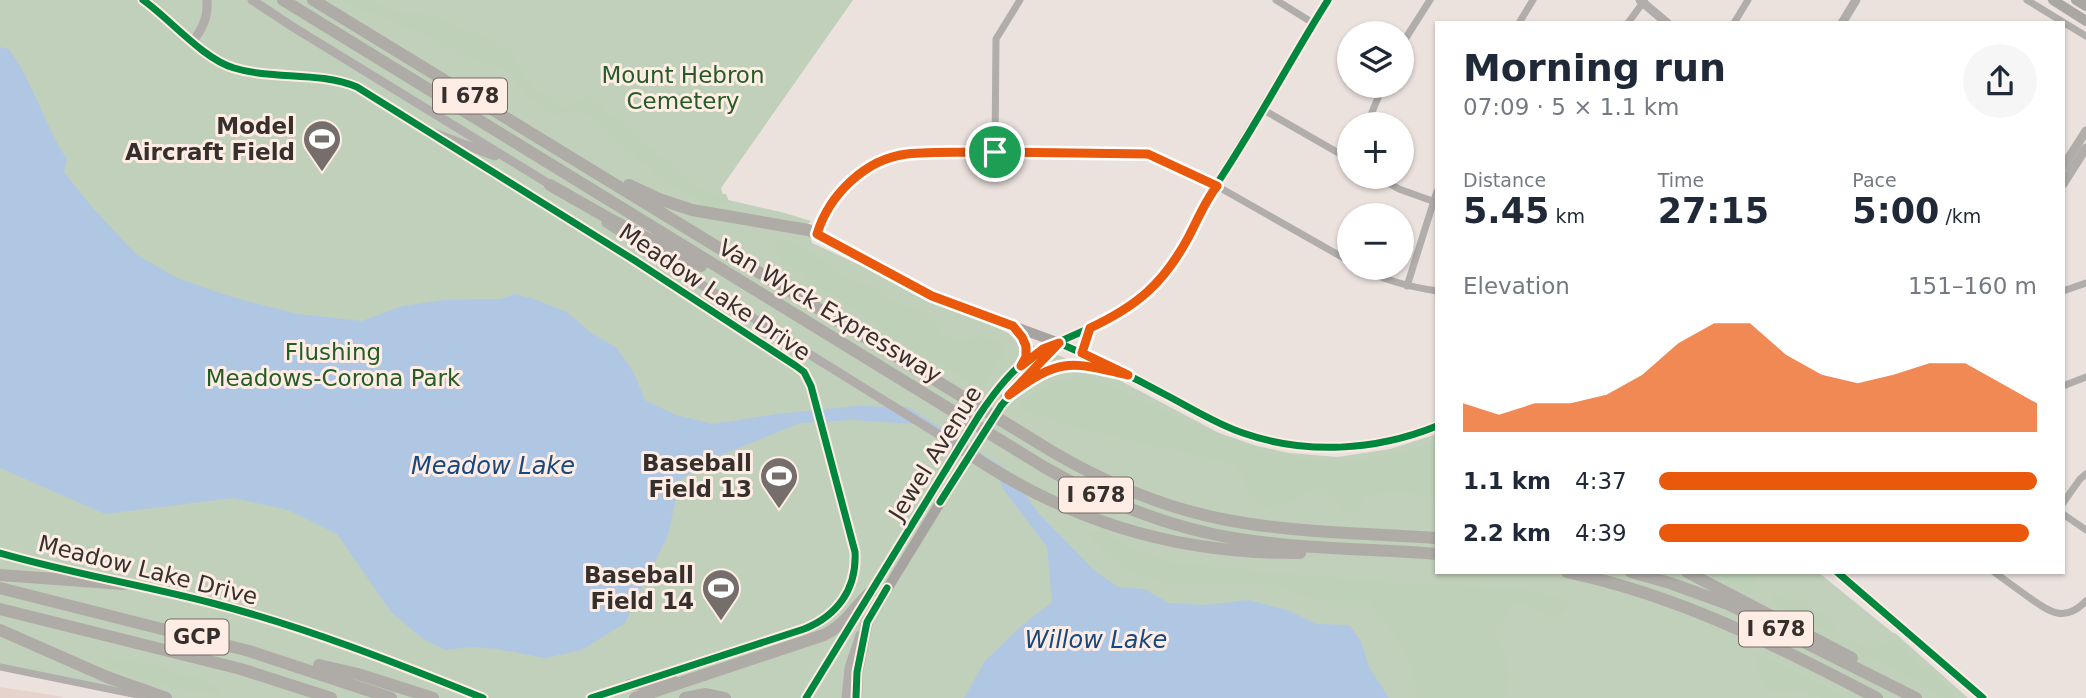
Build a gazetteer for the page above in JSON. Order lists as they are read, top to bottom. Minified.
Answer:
{"streets":{"highway":["I 678","Van Wyck Expressway","GCP"],"main road":["Jewel Avenue"],"street":["Meadow Lake Drive"]},"water":["Meadow Lake","Willow Lake"],"parks":["Mount Hebron Cemetery","Flushing Meadows-Corona Park"],"places":{"sports":["Model Aircraft Field","Baseball Field 13","Baseball Field 14"]},"page":{"map_buttons":["+","−"],"heading":["Morning run","07:09 · 5 × 1.1 km"],"stats":[["Distance","5.45 km"],["Time","27:15"],["Pace","5:00 /km"]],"chart":["Elevation","151–160 m"],"list":[{"name":"1.1 km","note":"4:37"},{"name":"2.2 km","note":"4:39"}]}}
